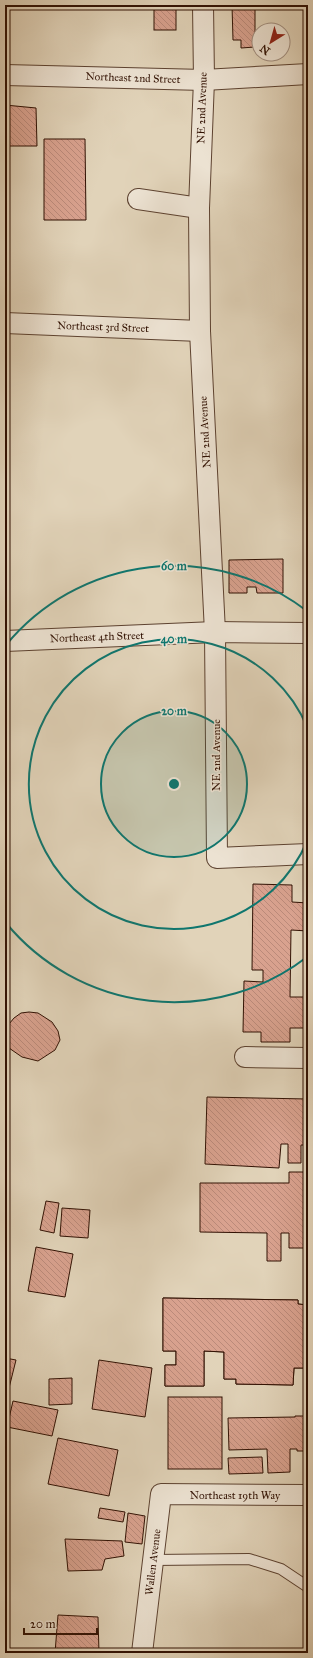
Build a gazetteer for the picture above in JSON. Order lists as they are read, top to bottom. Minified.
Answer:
{"streets":{"street":["Northeast 2nd Street","NE 2nd Avenue","Northeast 3rd Street","Northeast 4th Street","Northeast 19th Way","Wallen Avenue"]},"crossings":[["Northeast 2nd Street","NE 2nd Avenue"],["NE 2nd Avenue","Northeast 3rd Street"],["NE 2nd Avenue","Northeast 4th Street"],["Northeast 19th Way","Wallen Avenue"]],"scale_bar":"20 m","north":"bottom left","rings":["60 m","40 m","20 m"]}
